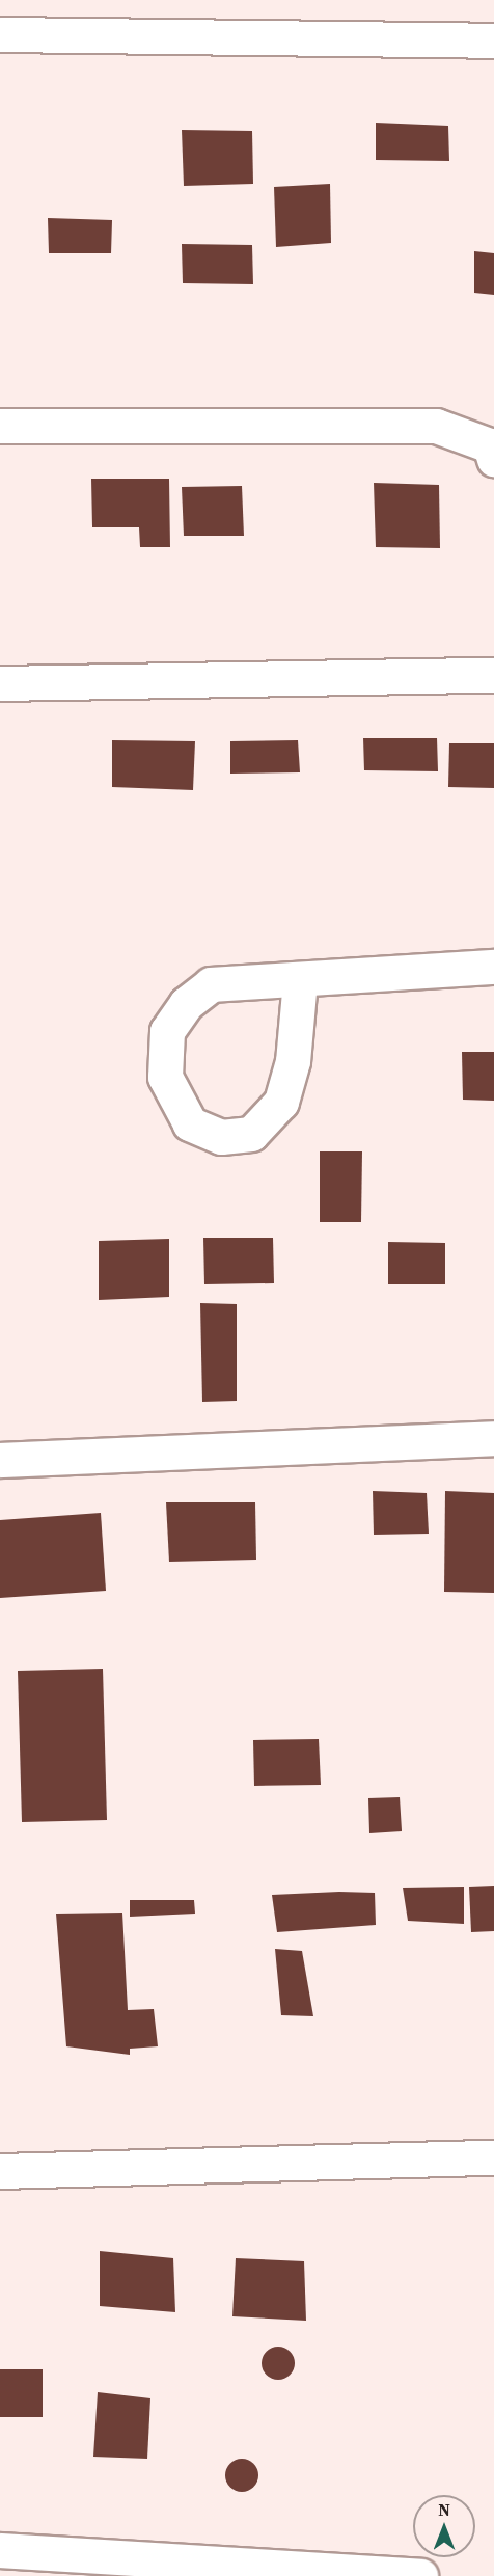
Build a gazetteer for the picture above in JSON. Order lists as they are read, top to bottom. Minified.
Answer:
{"north":"top"}
